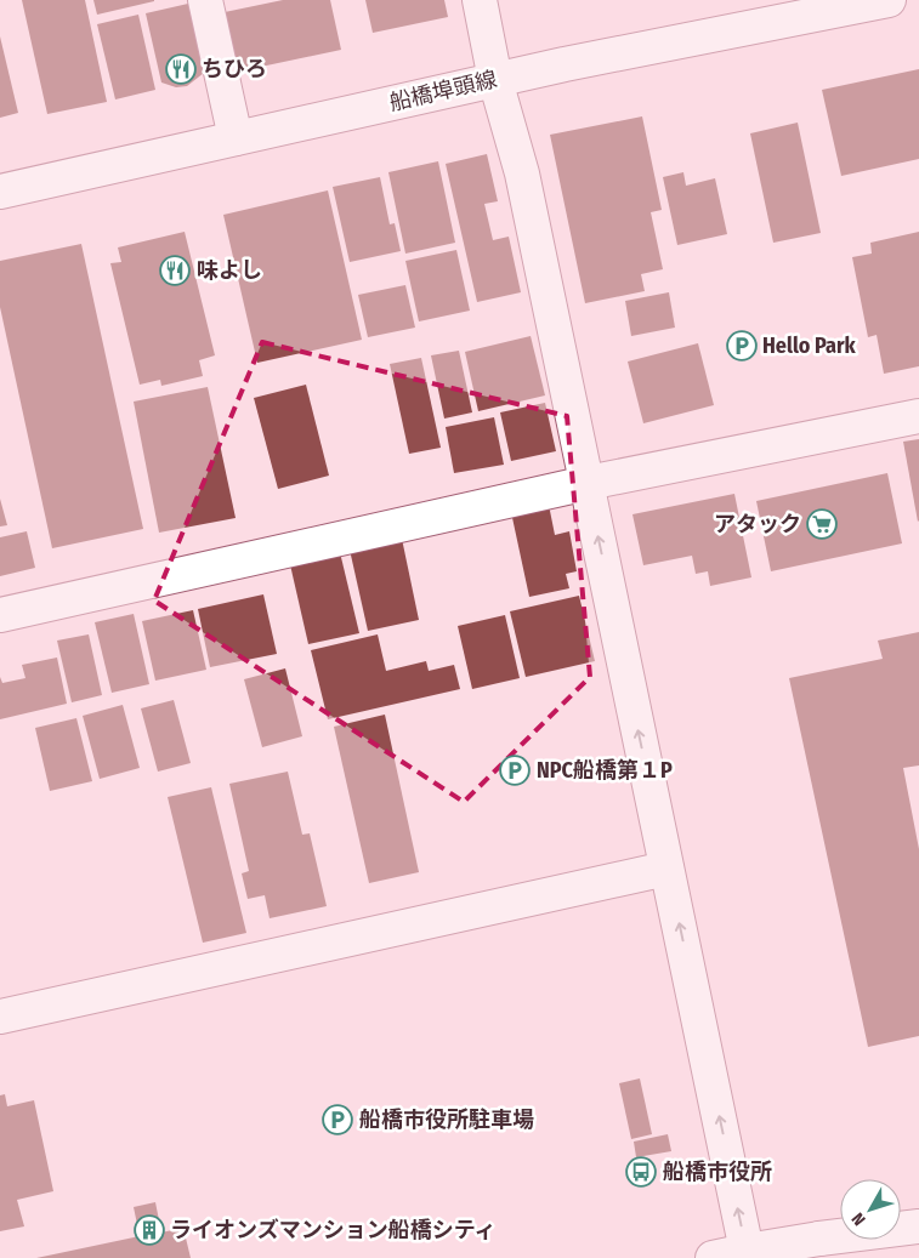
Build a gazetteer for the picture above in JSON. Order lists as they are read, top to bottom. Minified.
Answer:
{"streets":{"street":["船橋埠頭線"]},"places":{"restaurant":["ちひろ","味よし"],"parking":["Hello Park","NPC船橋第１P","船橋市役所駐車場"],"supermarket":["アタック"],"bus stop":["船橋市役所"],"building":["ライオンズマンション船橋シティ"]},"north":"bottom left"}
